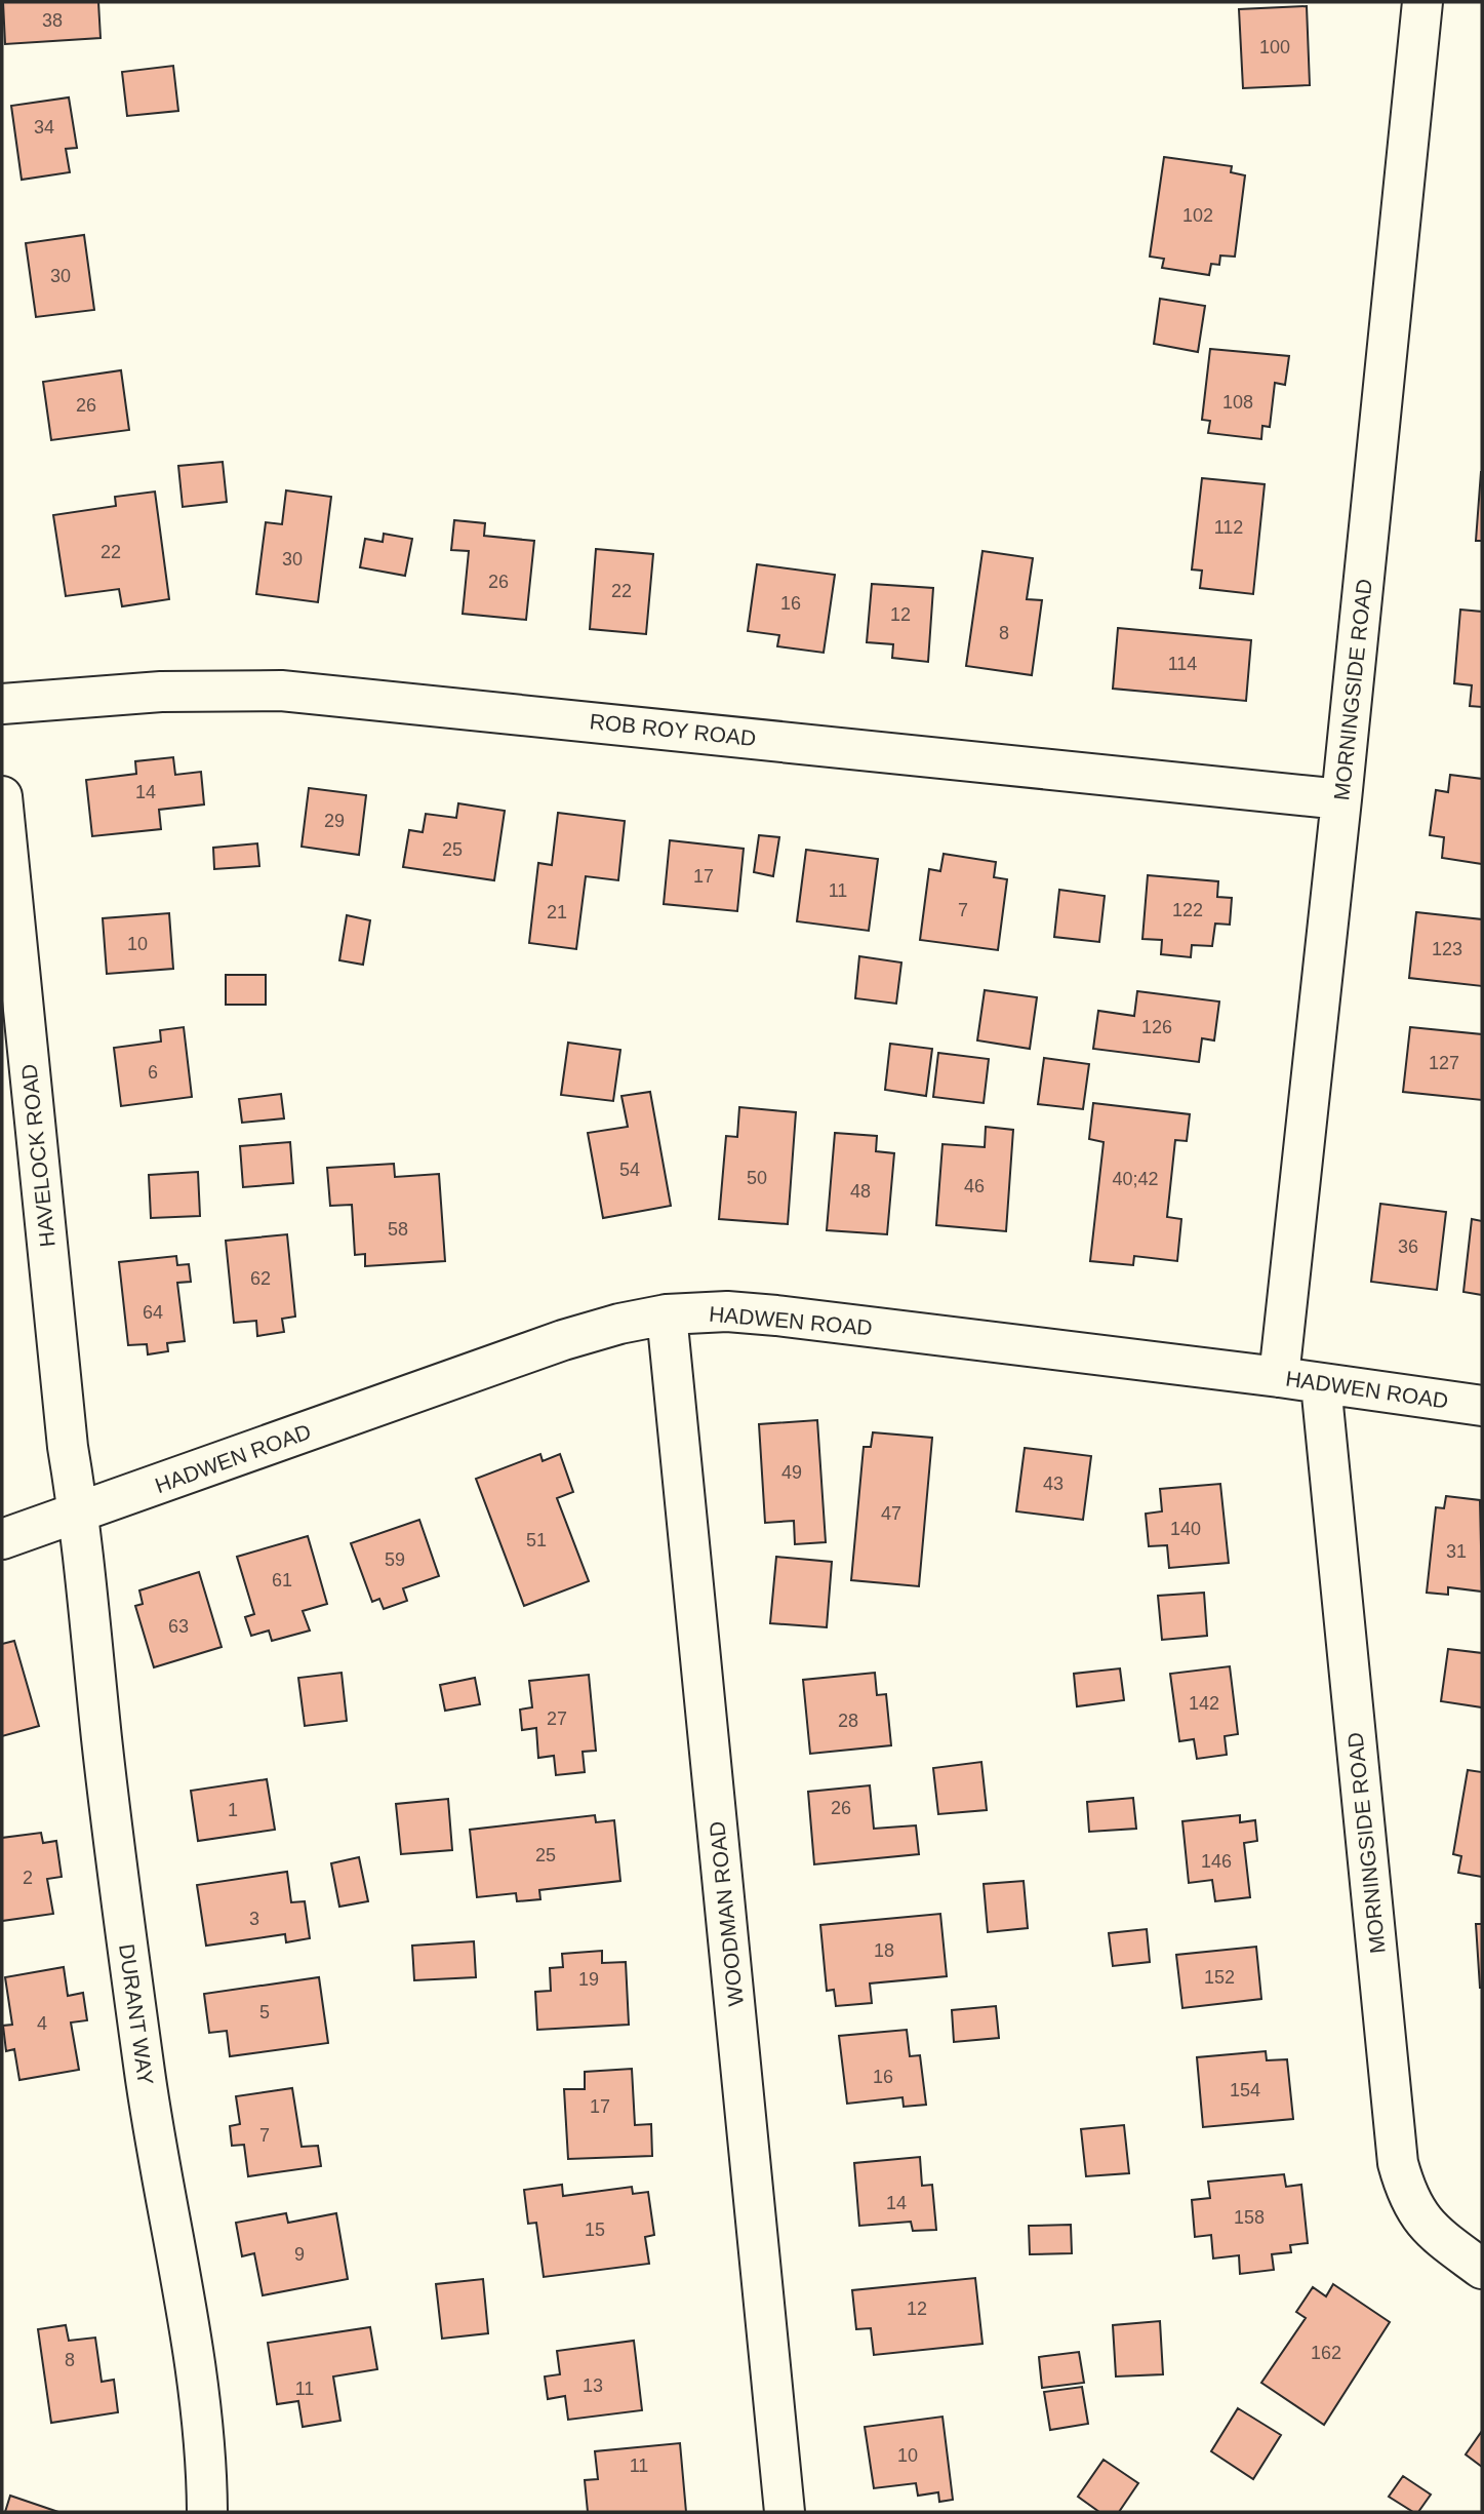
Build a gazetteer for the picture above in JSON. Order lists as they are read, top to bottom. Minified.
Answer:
{"streets":{"street":["MORNINGSIDE ROAD","ROB ROY ROAD","HAVELOCK ROAD","HADWEN ROAD","WOODMAN ROAD","DURANT WAY"]},"crossings":[["MORNINGSIDE ROAD","ROB ROY ROAD"],["MORNINGSIDE ROAD","HADWEN ROAD"],["HAVELOCK ROAD","HADWEN ROAD"],["HAVELOCK ROAD","DURANT WAY"],["HADWEN ROAD","WOODMAN ROAD"],["HADWEN ROAD","DURANT WAY"]],"house_numbers":["38","100","34","102","30","108","26","112","22","30","26","22","16","12","8","114","14","29","25","17","11","7","122","21","10","123","126","127","6","54","50","40;42","46","48","58","36","62","64","49","43","47","140","51","31","59","61","63","142","27","28","26","1","25","146","2","3","18","152","19","5","4","16","154","17","7","14","158","15","9","12","162","8","13","11","10","11"]}
